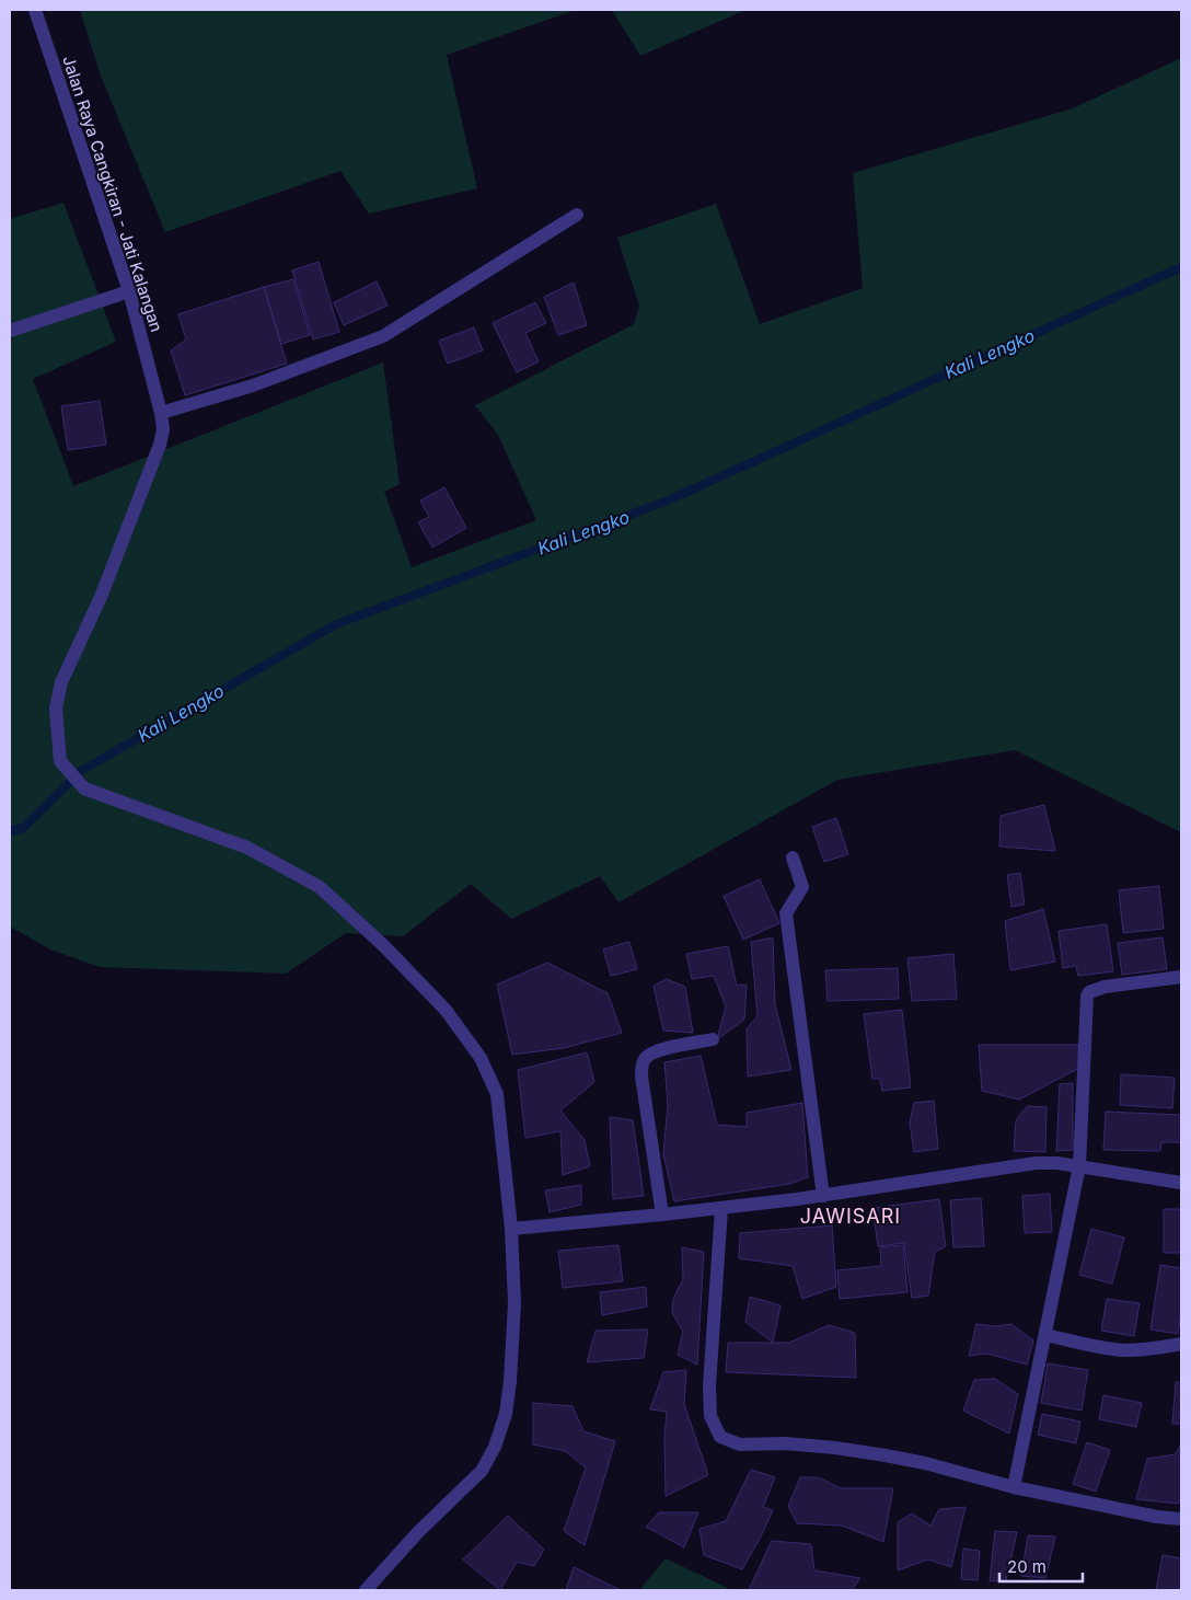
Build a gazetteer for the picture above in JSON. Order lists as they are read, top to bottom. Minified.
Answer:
{"streets":{"street":["Jalan Raya Cangkiran - Jati Kalangan"]},"districts":["JAWISARI"],"water":["Kali Lengko"],"scale_bar":"20 m"}
